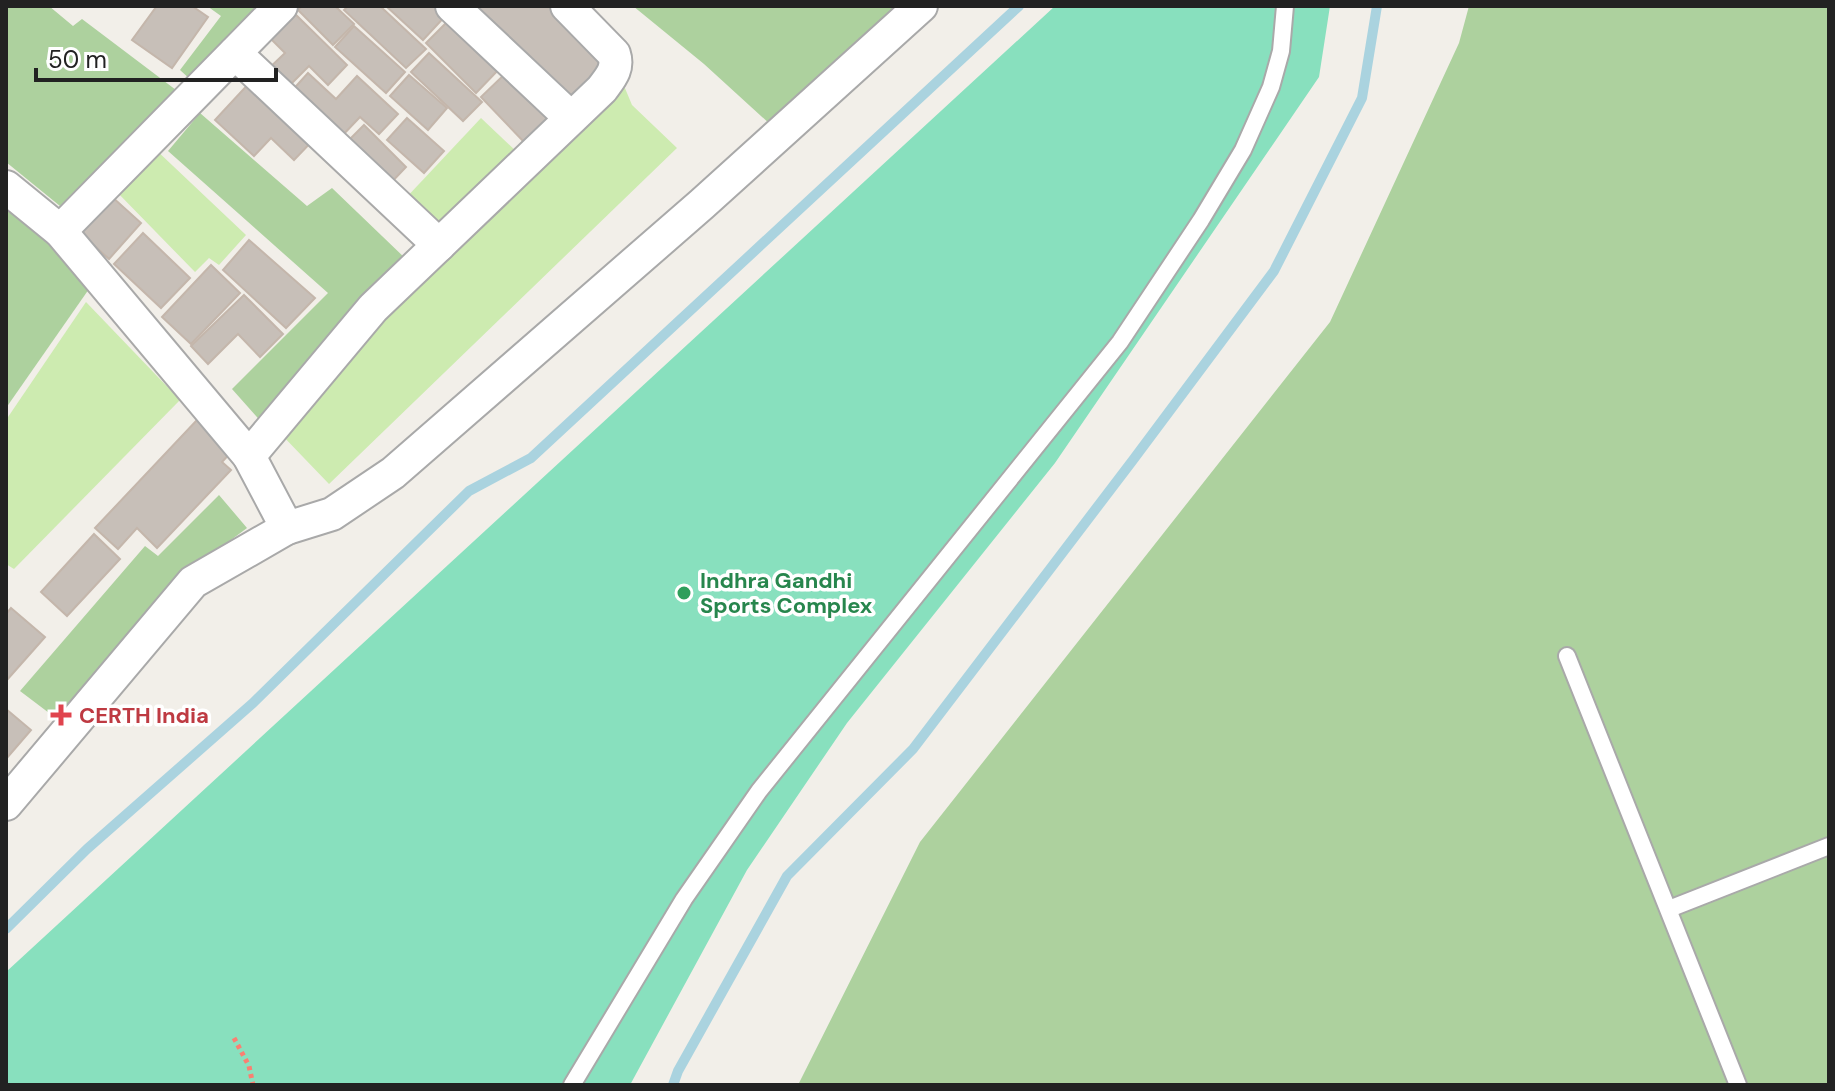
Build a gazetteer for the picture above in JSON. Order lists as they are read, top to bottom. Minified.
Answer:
{"places":{"other":["Indhra Gandhi Sports Complex"],"health":["CERTH India"]},"scale_bar":"50 m"}
